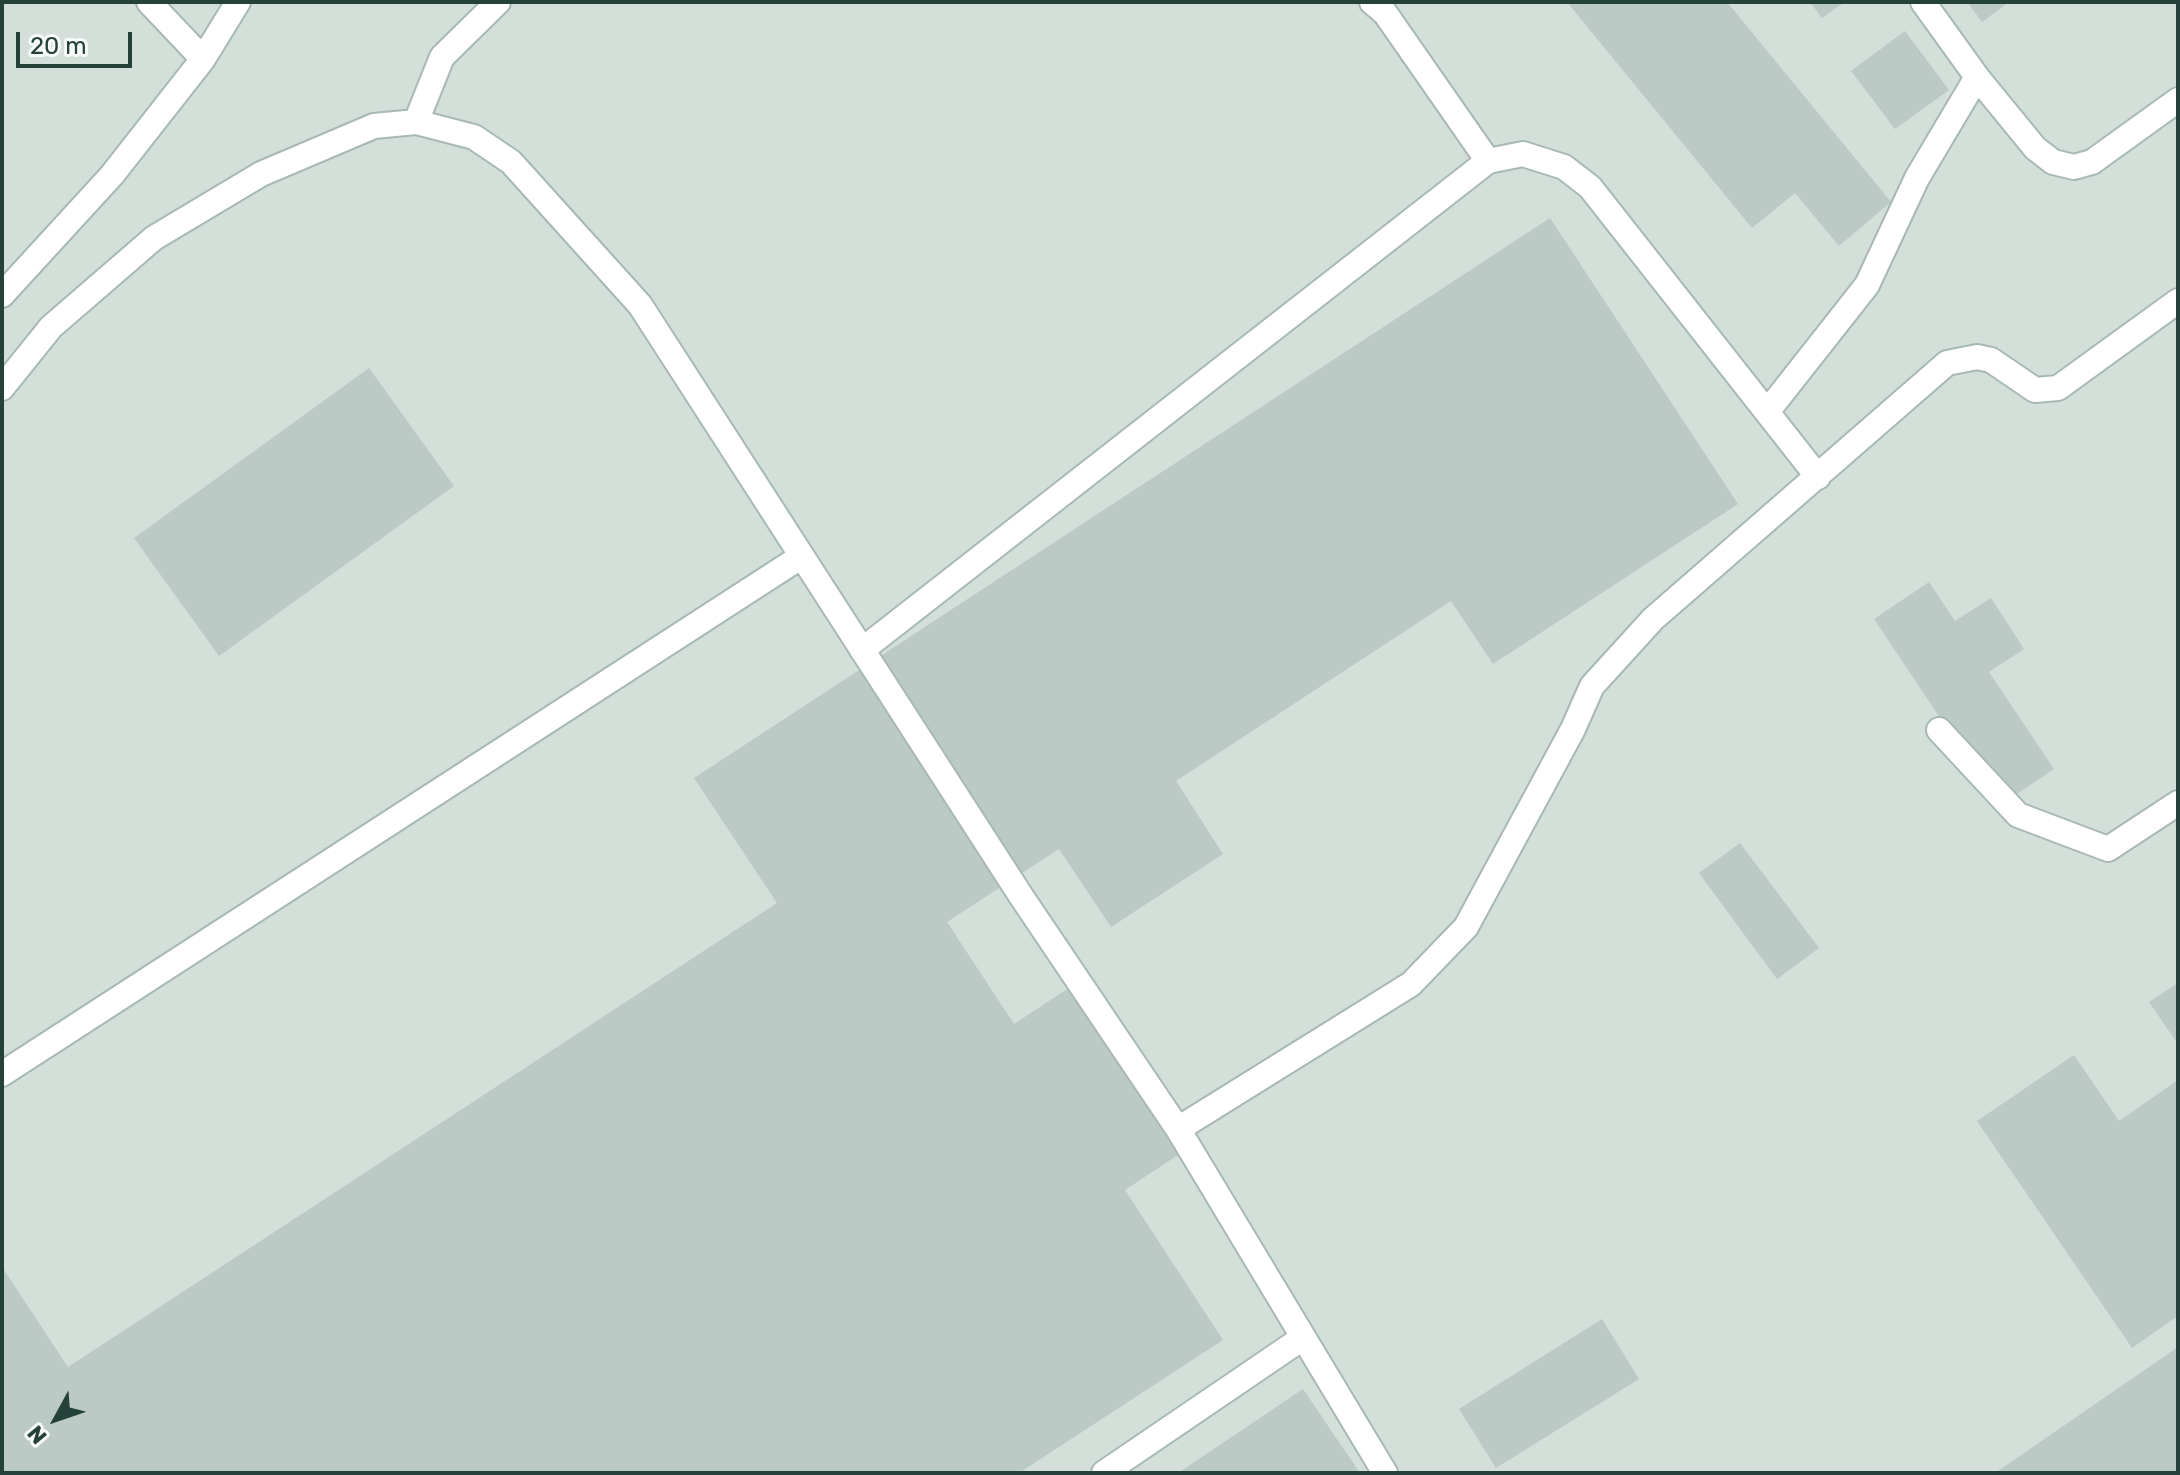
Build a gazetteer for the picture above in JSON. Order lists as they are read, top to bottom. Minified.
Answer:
{"scale_bar":"20 m","north":"bottom left"}
